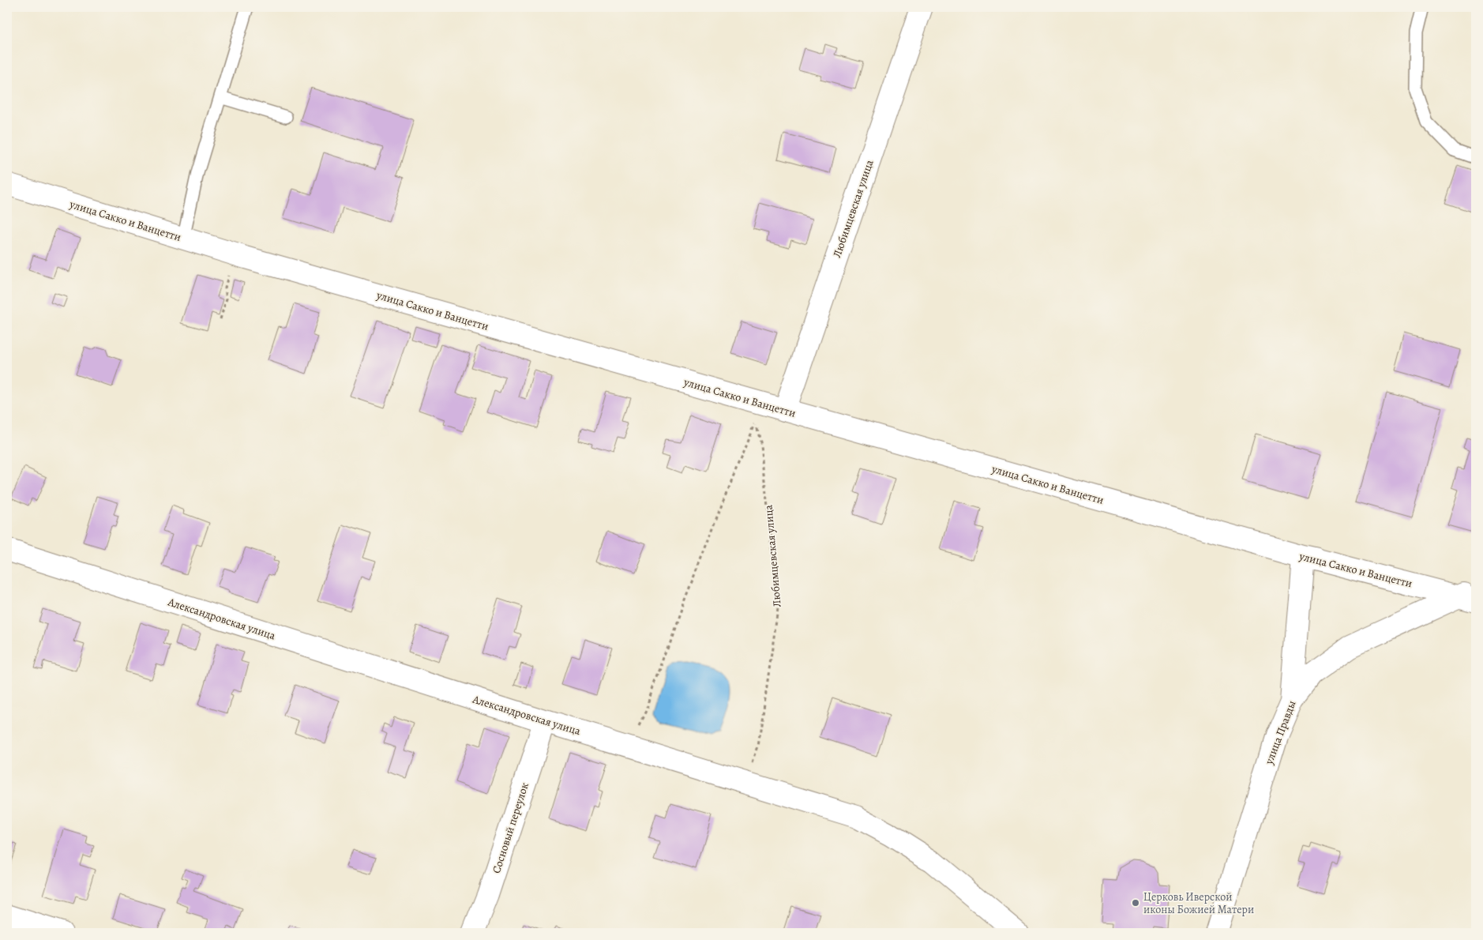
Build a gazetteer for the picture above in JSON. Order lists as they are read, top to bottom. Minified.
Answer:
{"streets":{"street":["Любимцевская улица","улица Сакко и Ванцетти","Александровская улица","улица Правды","Сосновый переулок"]},"crossings":[["Любимцевская улица","улица Сакко и Ванцетти"],["Любимцевская улица","Александровская улица"],["улица Сакко и Ванцетти","улица Правды"],["Александровская улица","Сосновый переулок"]],"places":["Церковь Иверской иконы Божией Матери"]}
